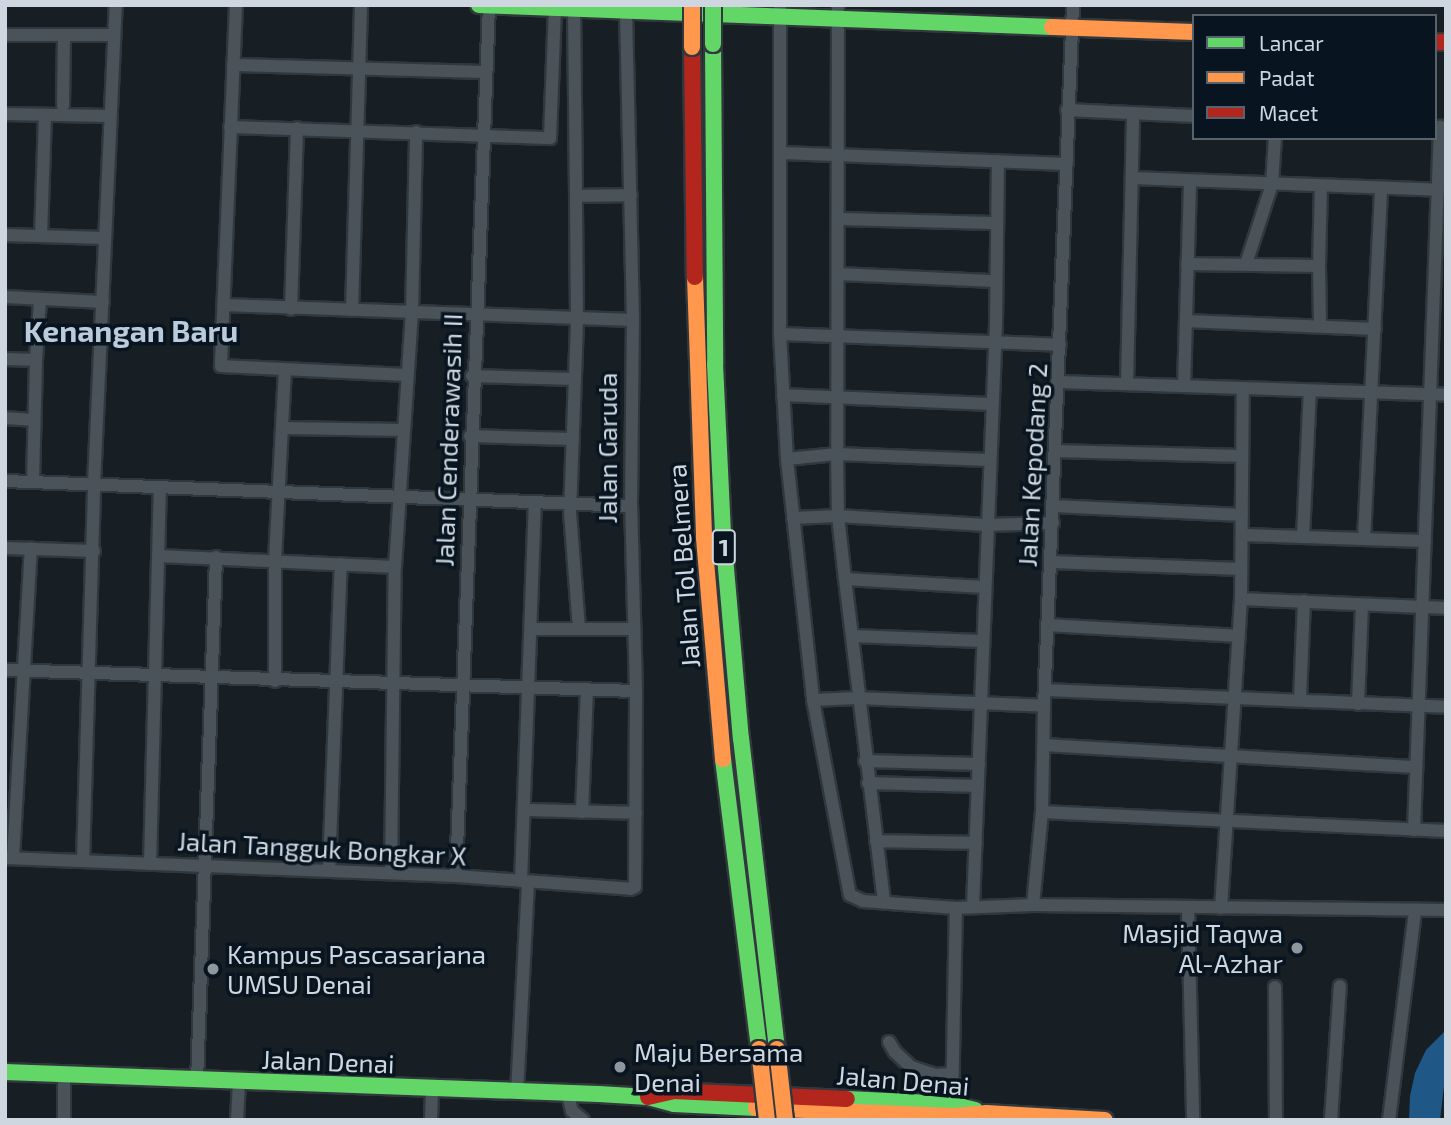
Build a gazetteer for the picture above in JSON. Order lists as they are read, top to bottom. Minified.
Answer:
{"streets":{"main road":["1","Jalan Tol Belmera","Jalan Denai"],"street":["Jalan Cenderawasih II","Jalan Garuda","Jalan Kepodang 2","Jalan Tangguk Bongkar X"]},"crossings":[["Jalan Cenderawasih II","Jalan Tangguk Bongkar X"],["Jalan Garuda","Jalan Tangguk Bongkar X"]],"districts":["Kenangan Baru"],"places":["Masjid Taqwa Al-Azhar","Kampus Pascasarjana UMSU Denai","Maju Bersama Denai"],"legend":["Lancar","Padat","Macet"]}
